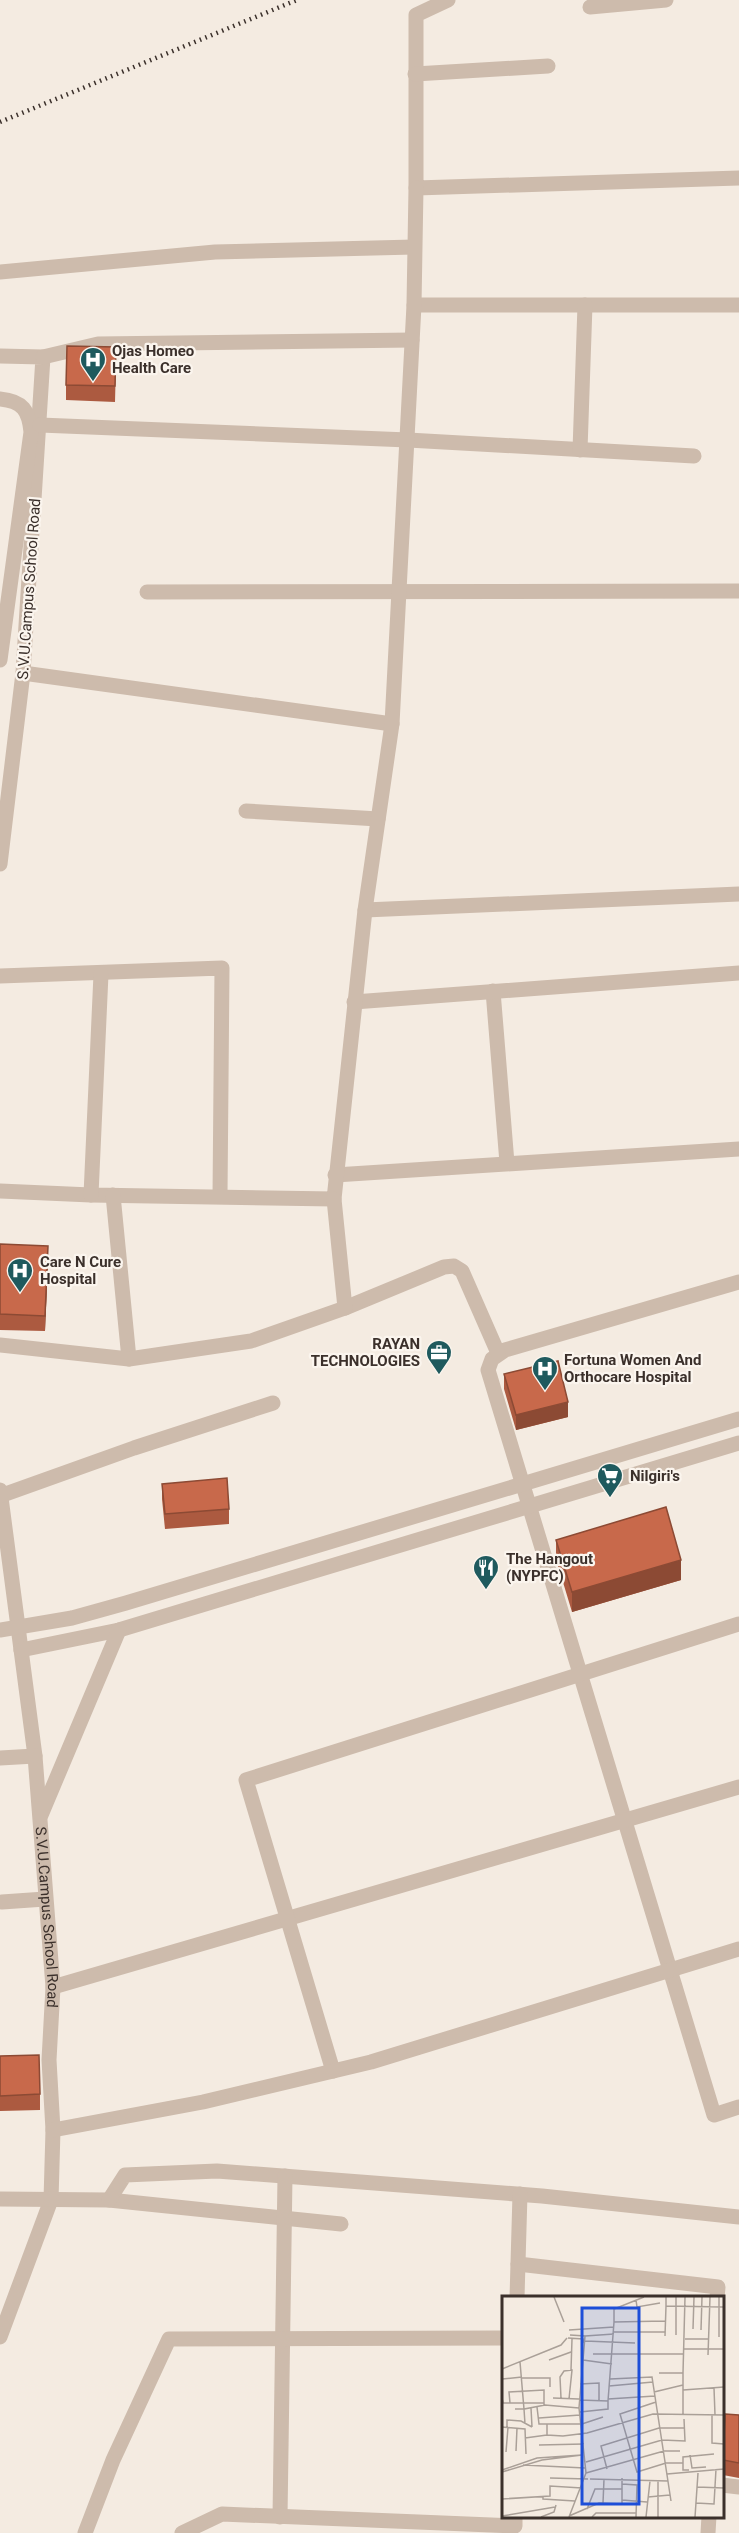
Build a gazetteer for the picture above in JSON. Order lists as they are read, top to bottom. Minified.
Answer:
{"streets":{"street":["S.V.U.Campus School Road"]},"places":{"hospital":["Ojas Homeo Health Care","Care N Cure Hospital","Fortuna Women And Orthocare Hospital"],"office":["RAYAN TECHNOLOGIES"],"supermarket":["Nilgiri's"],"restaurant":["The Hangout (NYPFC)"]}}
